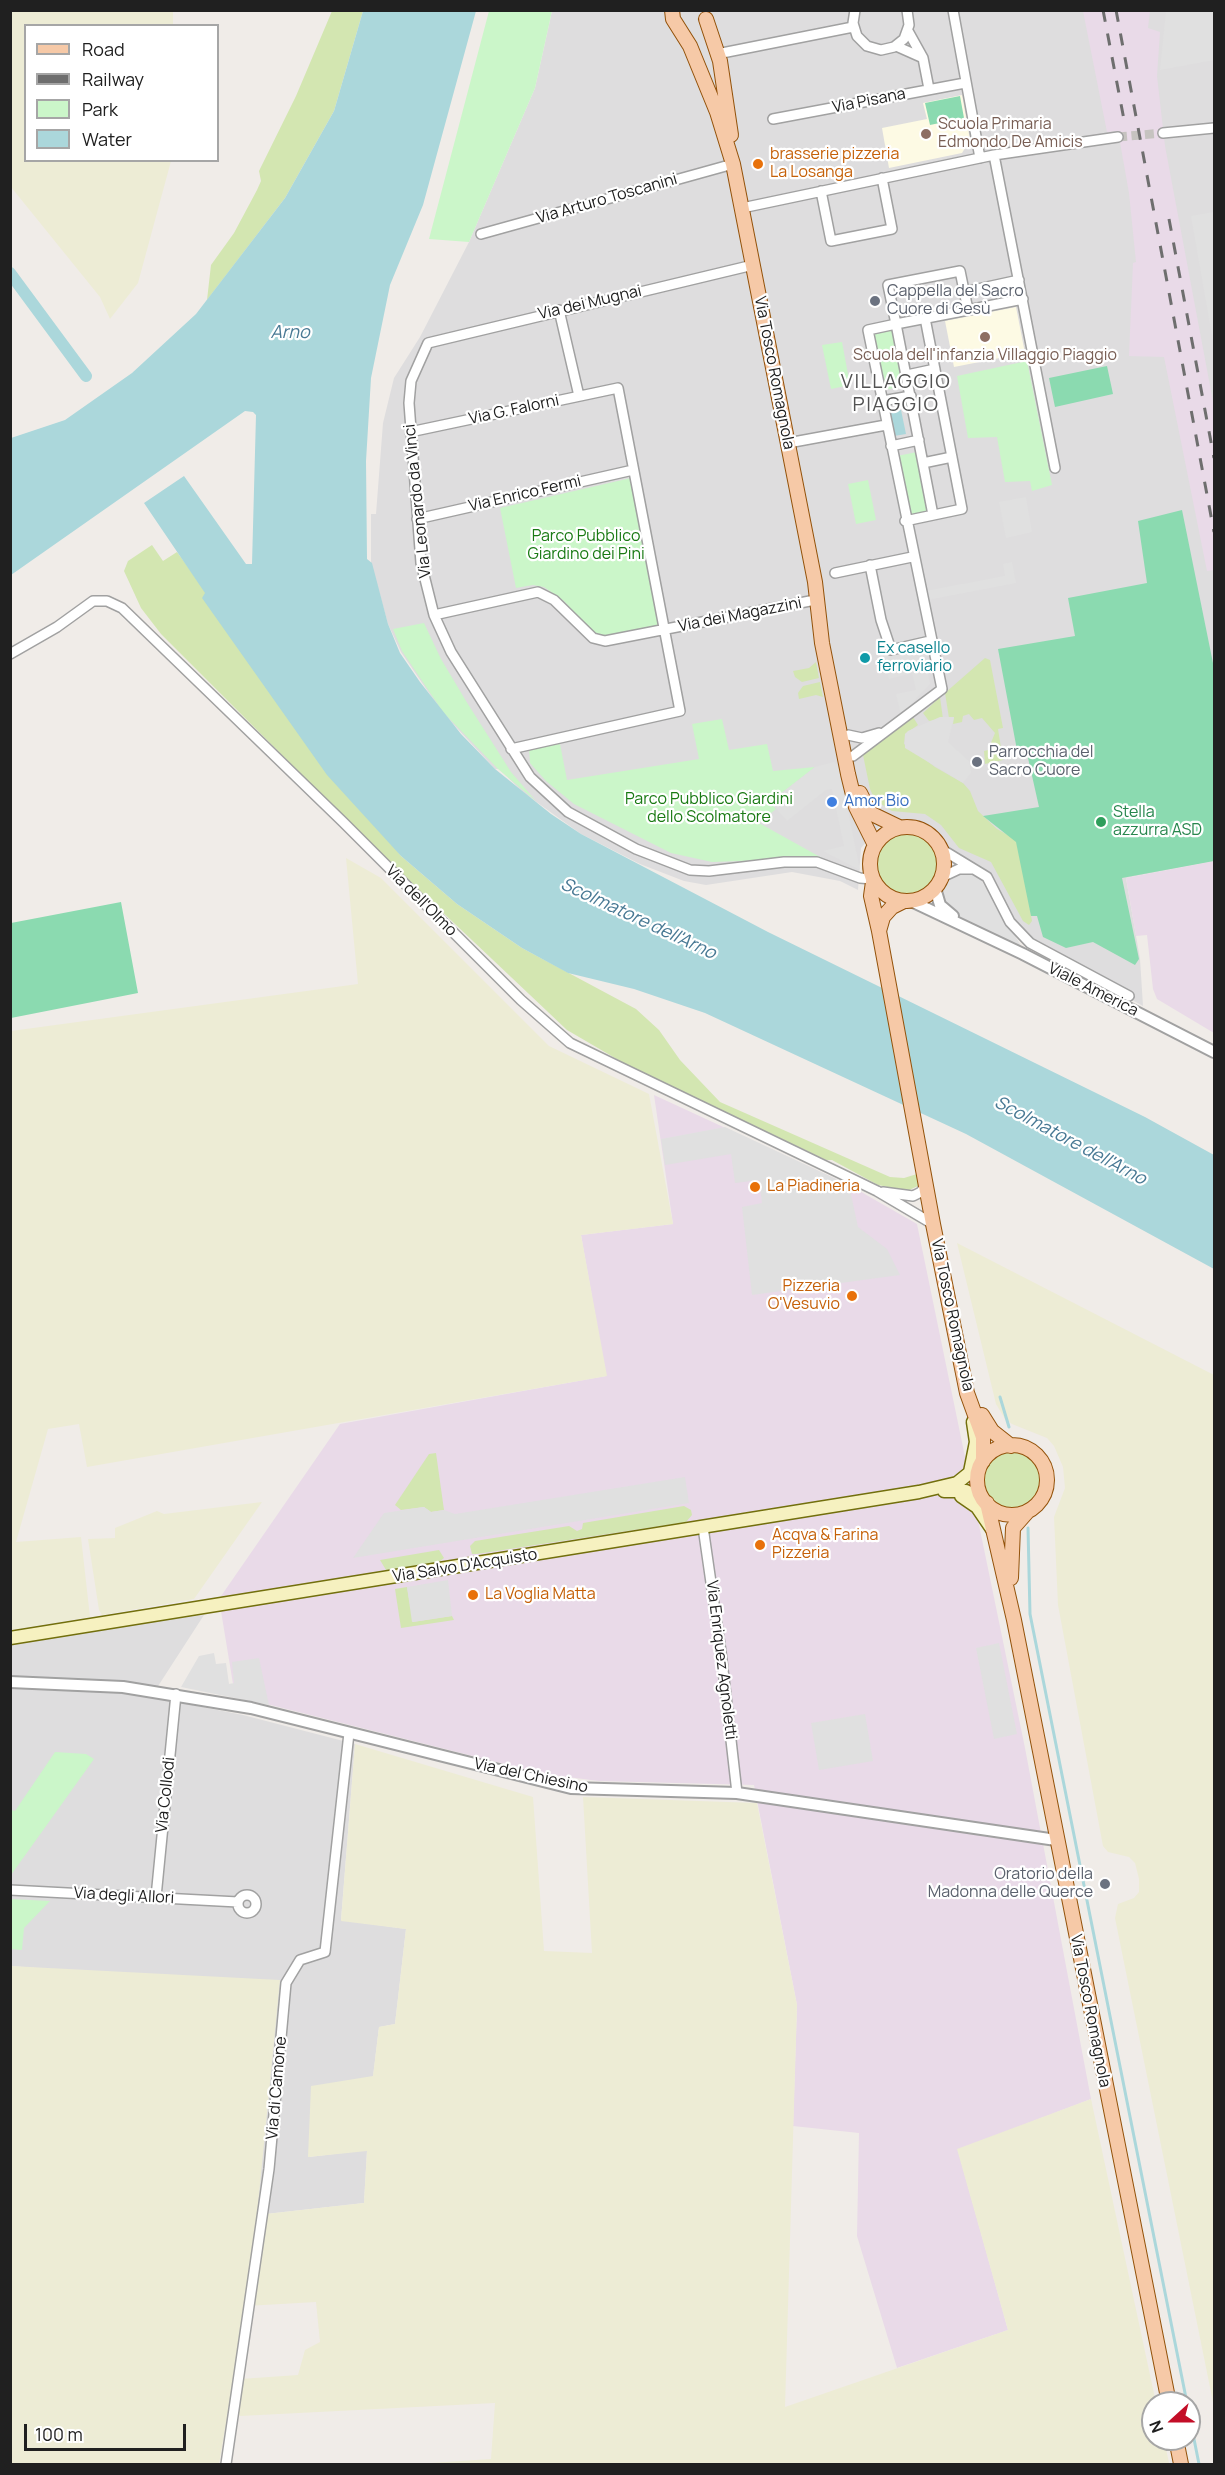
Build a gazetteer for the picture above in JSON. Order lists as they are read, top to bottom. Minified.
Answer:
{"streets":{"main road":["Via Tosco Romagnola","Via Salvo D'Acquisto"],"street":["Via Pisana","Via Arturo Toscanini","Via dei Mugnai","Via G. Falorni","Via Enrico Fermi","Via Leonardo da Vinci","Via dei Magazzini","Via dell'Olmo","Viale America","Via Enriquez Agnoletti","Via del Chiesino","Via Collodi","Via degli Allori","Via di Camone"]},"crossings":[["Via Arturo Toscanini","Via Tosco Romagnola"],["Via dei Mugnai","Via Tosco Romagnola"],["Via dei Mugnai","Via Leonardo da Vinci"],["Via Tosco Romagnola","Via Leonardo da Vinci"],["Via Tosco Romagnola","Via dei Magazzini"],["Via Tosco Romagnola","Via dell'Olmo"],["Via Tosco Romagnola","Via del Chiesino"],["Via G. Falorni","Via Enrico Fermi"],["Via G. Falorni","Via Leonardo da Vinci"],["Via Enrico Fermi","Via Leonardo da Vinci"],["Via Leonardo da Vinci","Via dei Magazzini"],["Via Salvo D'Acquisto","Via Enriquez Agnoletti"],["Via Enriquez Agnoletti","Via del Chiesino"],["Via del Chiesino","Via Collodi"],["Via del Chiesino","Via di Camone"],["Via Collodi","Via degli Allori"]],"districts":["VILLAGGIO PIAGGIO"],"water":["Arno","Scolmatore dell'Arno"],"parks":["Parco Pubblico Giardino dei Pini","Parco Pubblico Giardini dello Scolmatore"],"places":["Scuola Primaria Edmondo De Amicis","brasserie pizzeria La Losanga","Cappella del Sacro Cuore di Gesù","Scuola dell'infanzia Villaggio Piaggio","Ex casello ferroviario","Parrocchia del Sacro Cuore","Amor Bio","Stella azzurra ASD","La Piadineria","Pizzeria O'Vesuvio","Acqva & Farina Pizzeria","La Voglia Matta","Oratorio della Madonna delle Querce"],"legend":["Road","Railway","Park","Water"],"scale_bar":"100 m","north":"left"}
